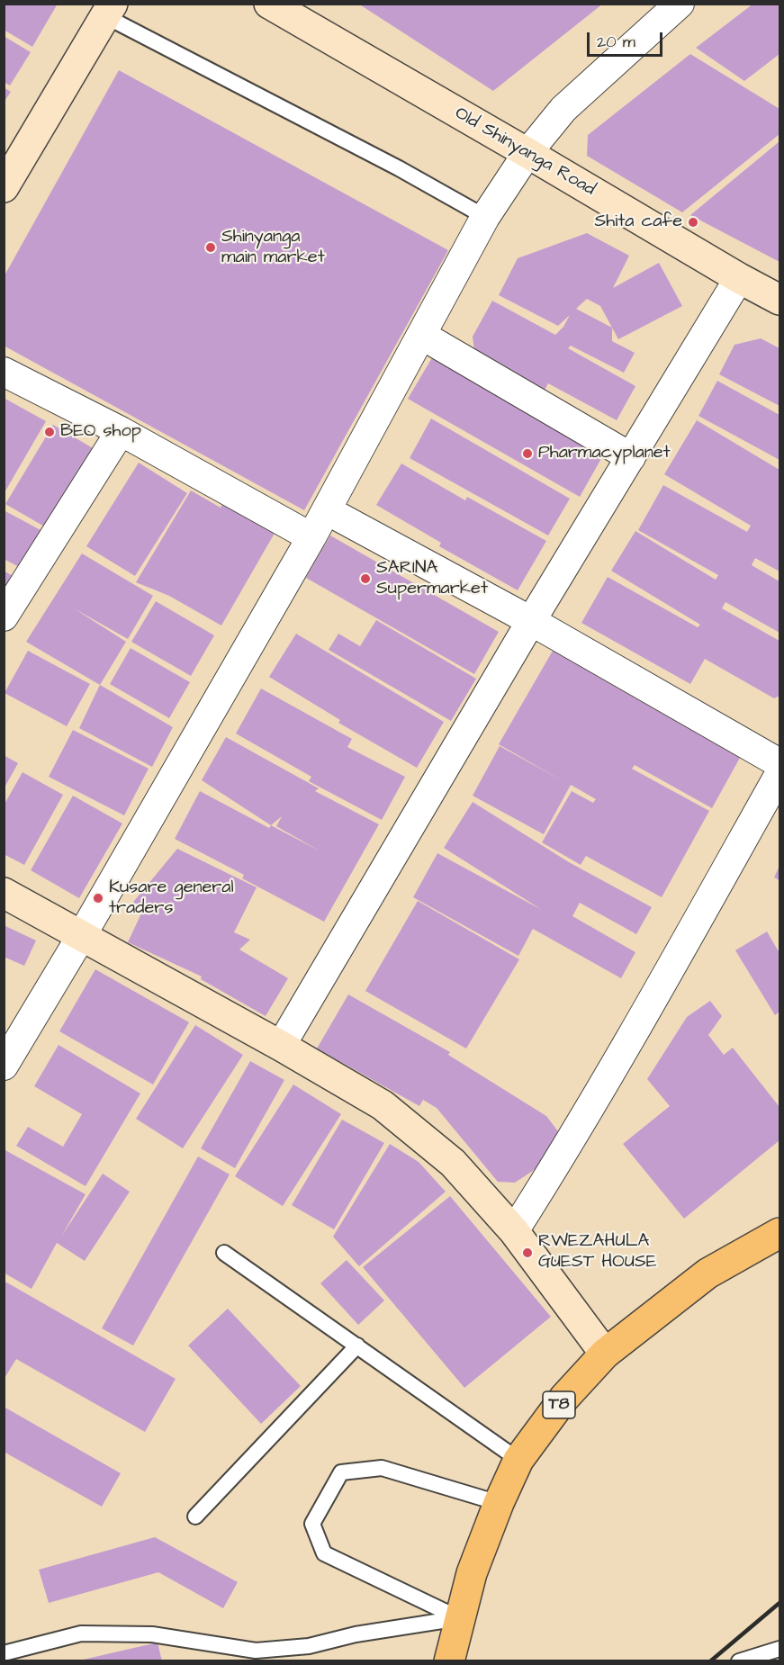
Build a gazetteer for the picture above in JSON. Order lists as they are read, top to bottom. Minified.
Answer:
{"streets":{"highway":["T8"],"street":["Old Shinyanga Road"]},"places":["Shita cafe","Shinyanga main market","BEO shop","Pharmacyplanet","SARINA Supermarket","Kusare general traders","RWEZAHULA GUEST HOUSE"],"scale_bar":"20 m"}
